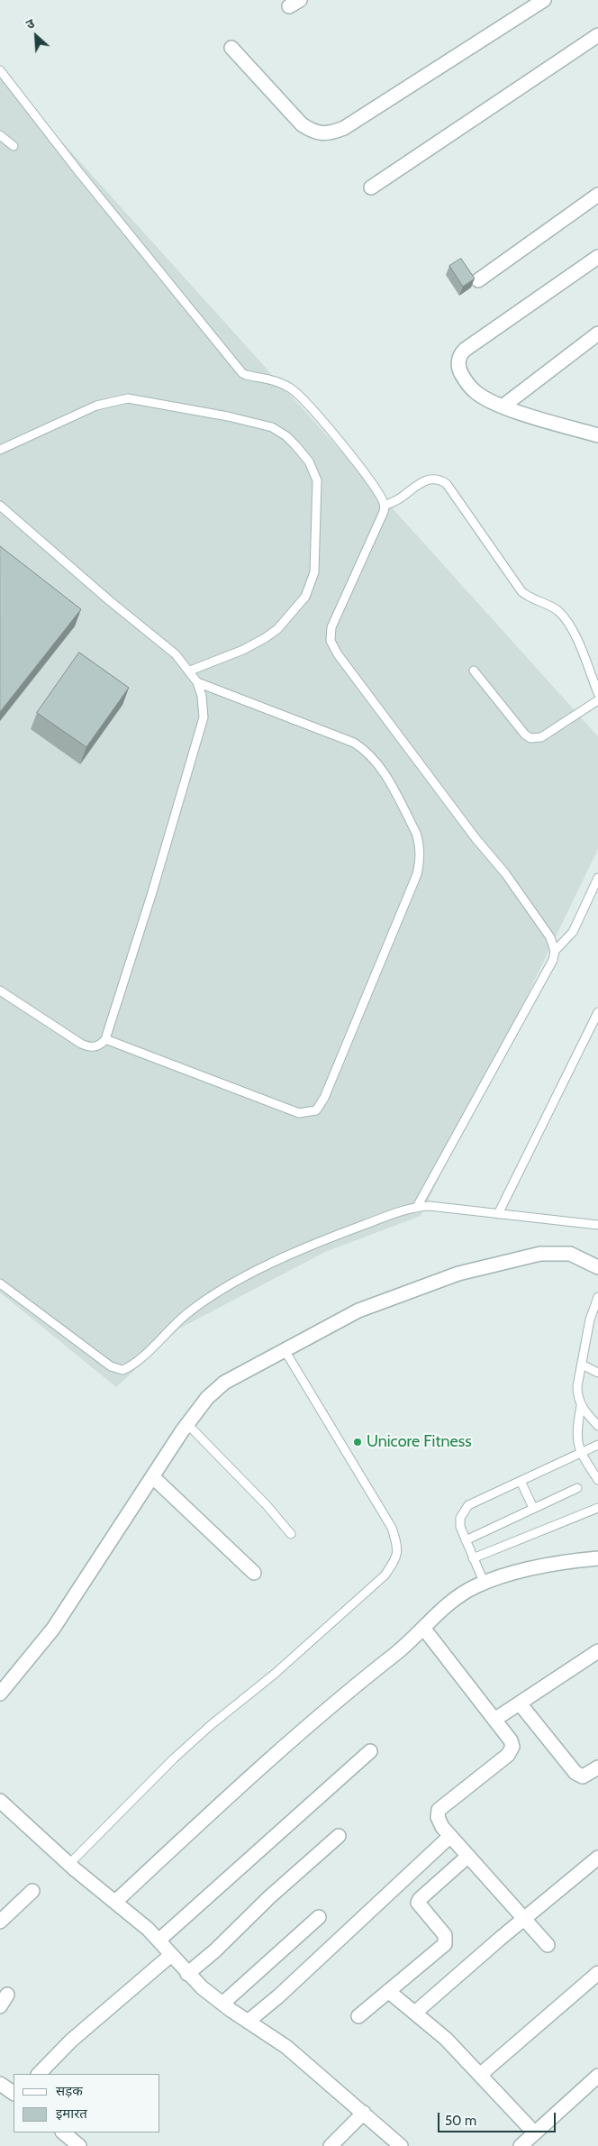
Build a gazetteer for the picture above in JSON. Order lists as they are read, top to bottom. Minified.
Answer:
{"places":["Unicore Fitness"],"legend":["सड़क","इमारत"],"scale_bar":"50 m","north":"top left"}
